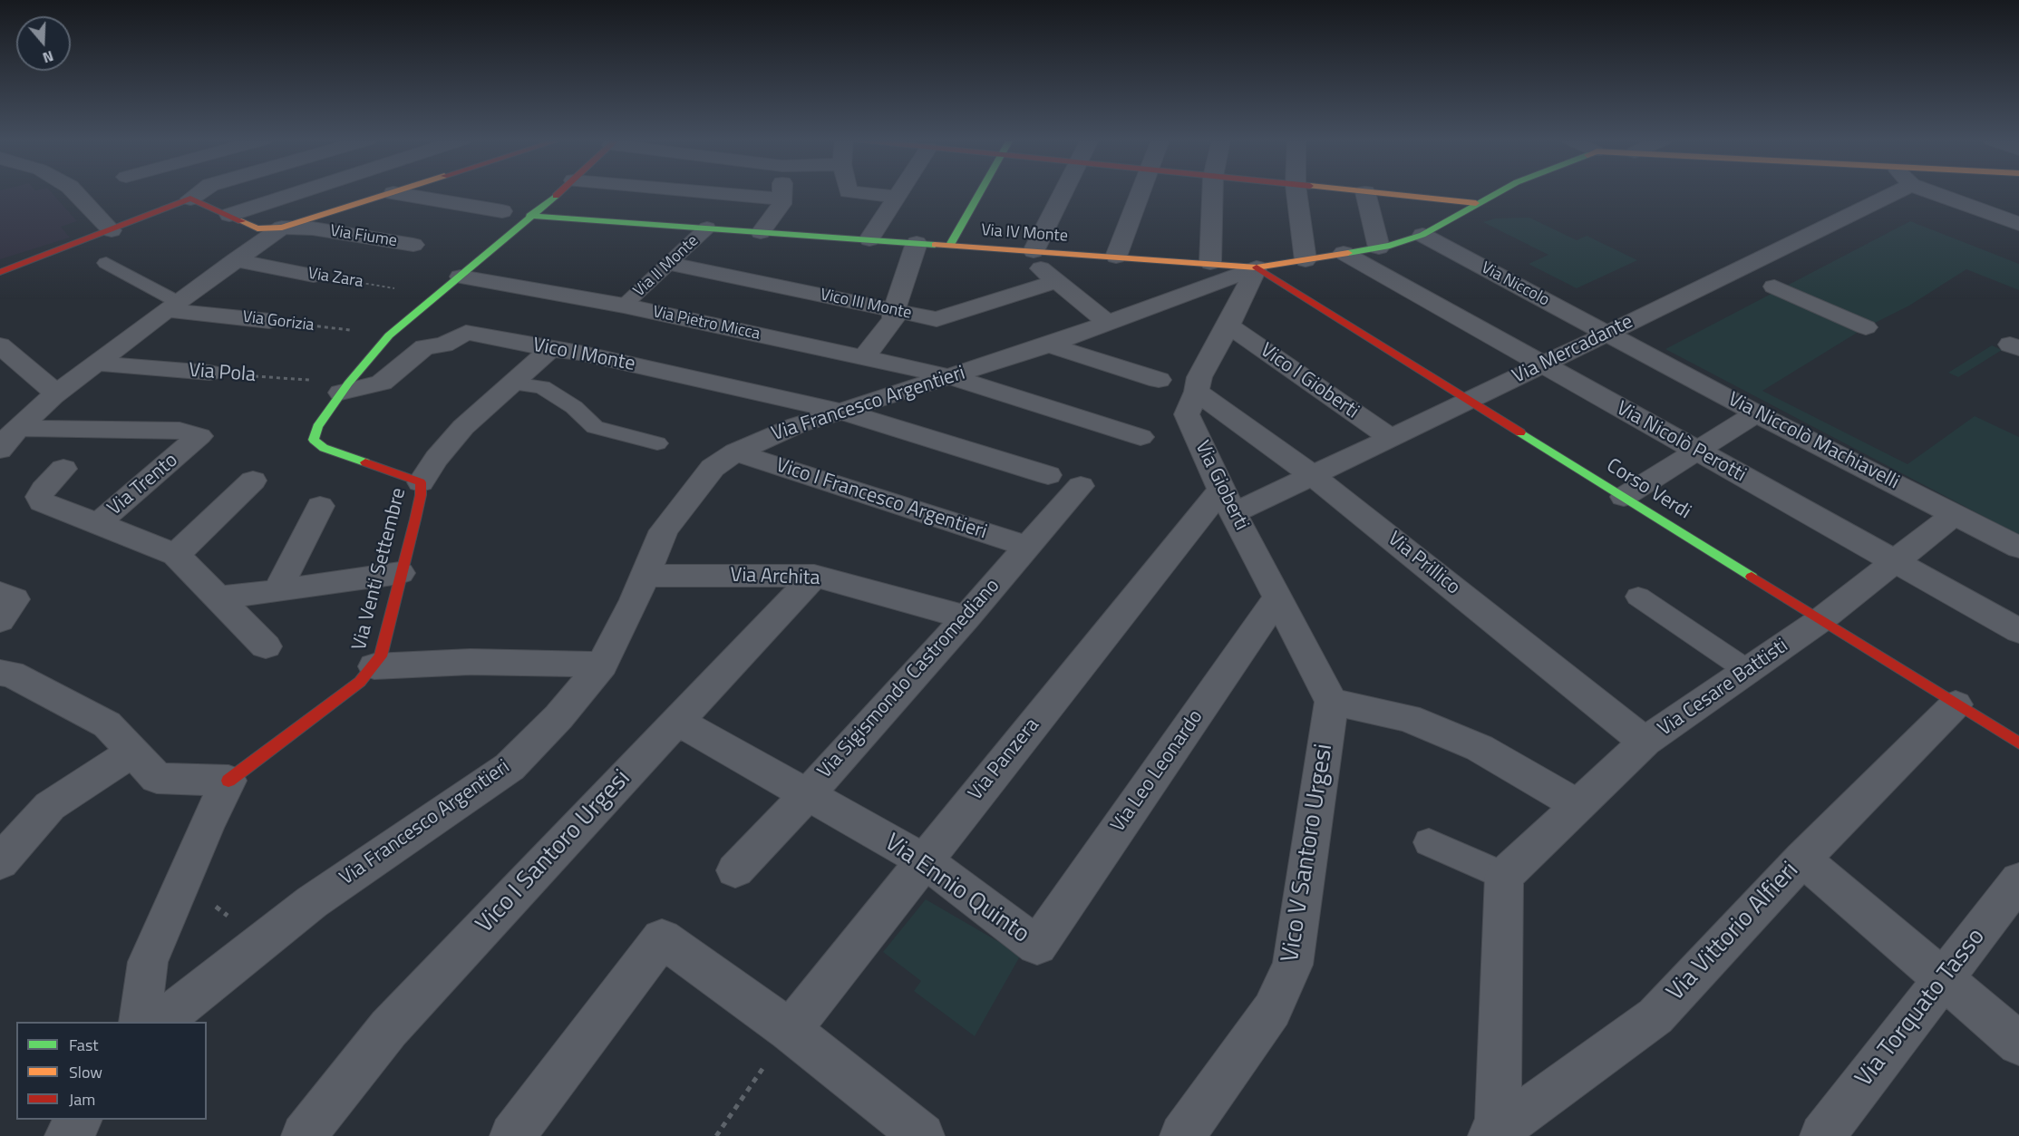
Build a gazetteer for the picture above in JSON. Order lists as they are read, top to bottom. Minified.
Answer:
{"streets":{"street":["Via IV Monte","Via Fiume","Via Zara","Via Niccolo","Vico III Monte","Via Gorizia","Via Pietro Micca","Via Mercadante","Vico I Monte","Via Pola","Vico I Gioberti","Via Francesco Argentieri","Via Niccolò Machiavelli","Via Nicolò Perotti","Via Trento","Via Gioberti","Corso Verdi","Vico I Francesco Argentieri","Via Prillico","Via Venti Settembre","Via Archita","Via Sigismondo Castromediano","Via Cesare Battisti","Via Panzera","Via Leo Leonardo","Vico I Santoro Urgesi","Vico V Santoro Urgesi","Via Ennio Quinto","Via Vittorio Alfieri","Via Torquato Tasso"],"lane":["Via II Monte"]},"crossings":[["Via IV Monte","Via II Monte"],["Via IV Monte","Via Francesco Argentieri"],["Via IV Monte","Via Gioberti"],["Via IV Monte","Corso Verdi"],["Via IV Monte","Via Venti Settembre"],["Via II Monte","Vico III Monte"],["Via II Monte","Via Pietro Micca"],["Via Zara","Via Venti Settembre"],["Via Niccolo","Via Mercadante"],["Via Niccolo","Via Francesco Argentieri"],["Via Niccolo","Via Niccolò Machiavelli"],["Via Gorizia","Via Venti Settembre"],["Via Pietro Micca","Via Francesco Argentieri"],["Via Pietro Micca","Via Venti Settembre"],["Via Mercadante","Vico I Gioberti"],["Via Mercadante","Via Niccolò Machiavelli"],["Via Mercadante","Via Nicolò Perotti"],["Via Mercadante","Via Gioberti"],["Via Mercadante","Corso Verdi"],["Via Mercadante","Via Prillico"],["Via Mercadante","Via Panzera"],["Vico I Monte","Via Pola"],["Vico I Monte","Via Francesco Argentieri"],["Vico I Monte","Via Venti Settembre"],["Via Pola","Via Venti Settembre"],["Vico I Gioberti","Via Gioberti"],["Via Francesco Argentieri","Via Nicolò Perotti"],["Via Francesco Argentieri","Via Gioberti"],["Via Francesco Argentieri","Corso Verdi"],["Via Francesco Argentieri","Vico I Francesco Argentieri"],["Via Francesco Argentieri","Via Archita"],["Via Niccolò Machiavelli","Via Cesare Battisti"],["Via Nicolò Perotti","Via Cesare Battisti"],["Via Gioberti","Corso Verdi"],["Via Gioberti","Via Prillico"],["Via Gioberti","Via Panzera"],["Via Gioberti","Via Leo Leonardo"],["Via Gioberti","Vico V Santoro Urgesi"],["Corso Verdi","Via Cesare Battisti"],["Corso Verdi","Via Vittorio Alfieri"],["Vico I Francesco Argentieri","Via Sigismondo Castromediano"],["Via Prillico","Via Cesare Battisti"],["Via Archita","Via Sigismondo Castromediano"],["Via Archita","Vico I Santoro Urgesi"],["Via Sigismondo Castromediano","Via Ennio Quinto"],["Via Panzera","Via Ennio Quinto"],["Via Leo Leonardo","Via Ennio Quinto"],["Vico I Santoro Urgesi","Via Ennio Quinto"]],"legend":["Fast","Slow","Jam"],"north":"bottom"}
